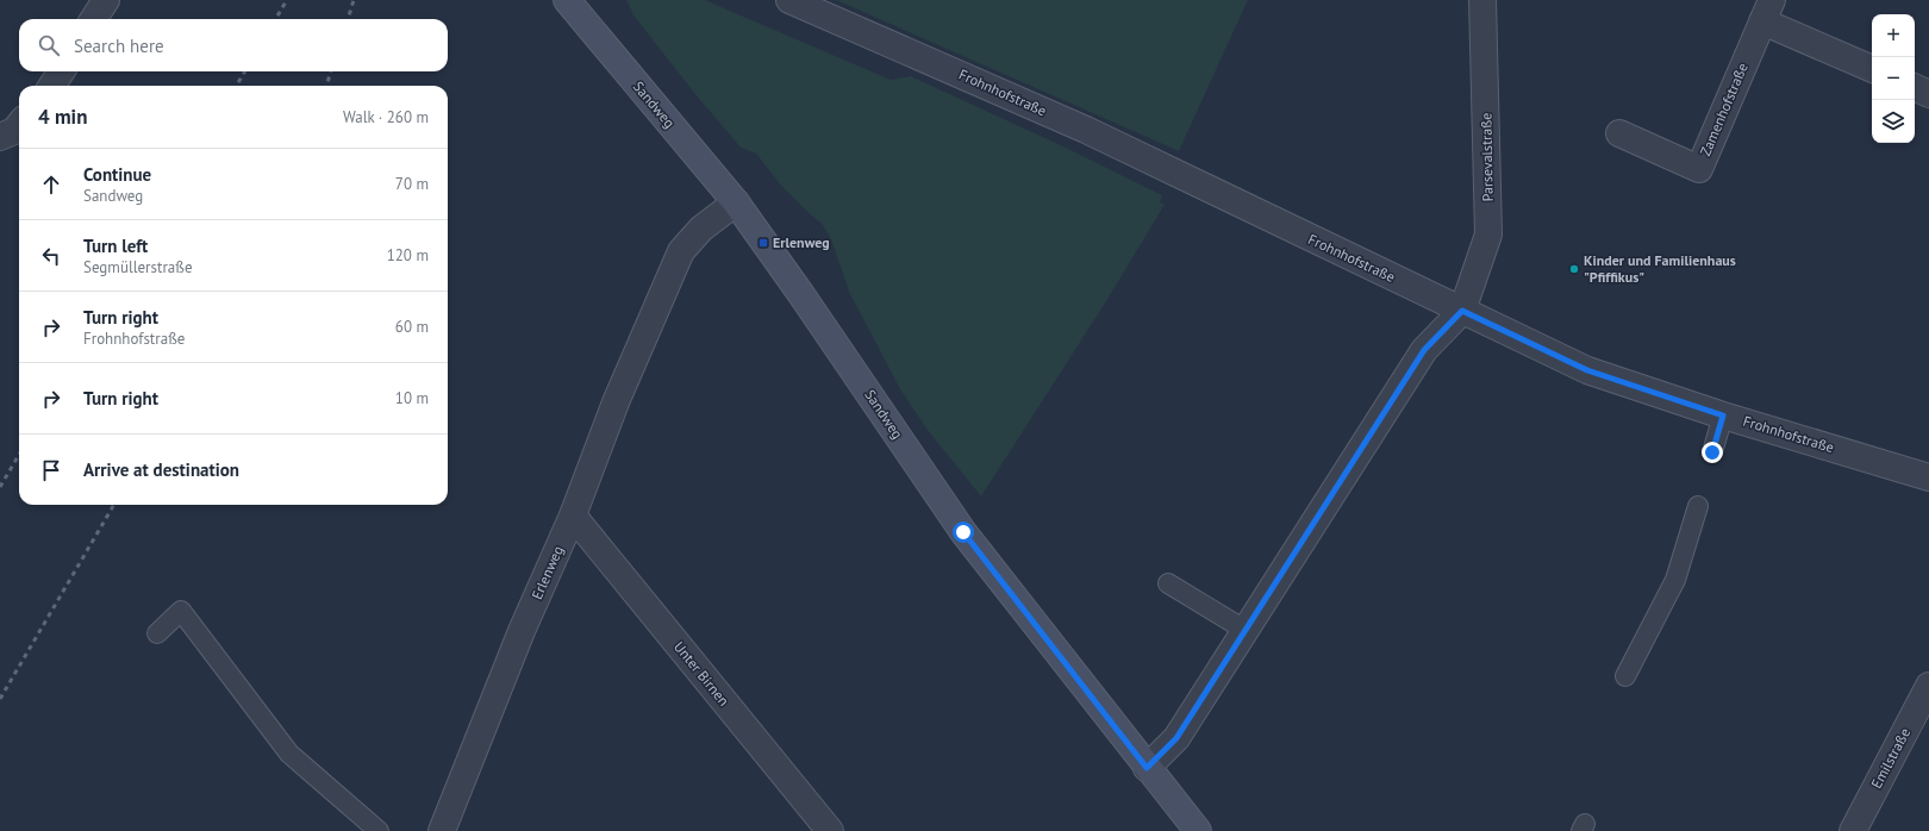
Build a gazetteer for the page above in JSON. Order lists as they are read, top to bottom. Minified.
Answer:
{"streets":{"street":["Frohnhofstraße","Sandweg","Zamenhofstraße","Parsevalstraße","Erlenweg","Unter Birnen","Emilstraße"]},"crossings":[["Frohnhofstraße","Parsevalstraße"],["Sandweg","Erlenweg"],["Erlenweg","Unter Birnen"]],"places":{"transit":["Erlenweg"],"other":["Kinder und Familienhaus \"Pfiffikus\""]},"page":{"map_buttons":["+","−"],"search":"Search here","heading":["4 min","Walk · 260 m"],"list":[["Continue","Sandweg","70 m"],["Turn left","Segmüllerstraße","120 m"],["Turn right","Frohnhofstraße","60 m"],["Turn right","10 m"],"Arrive at destination"]}}
